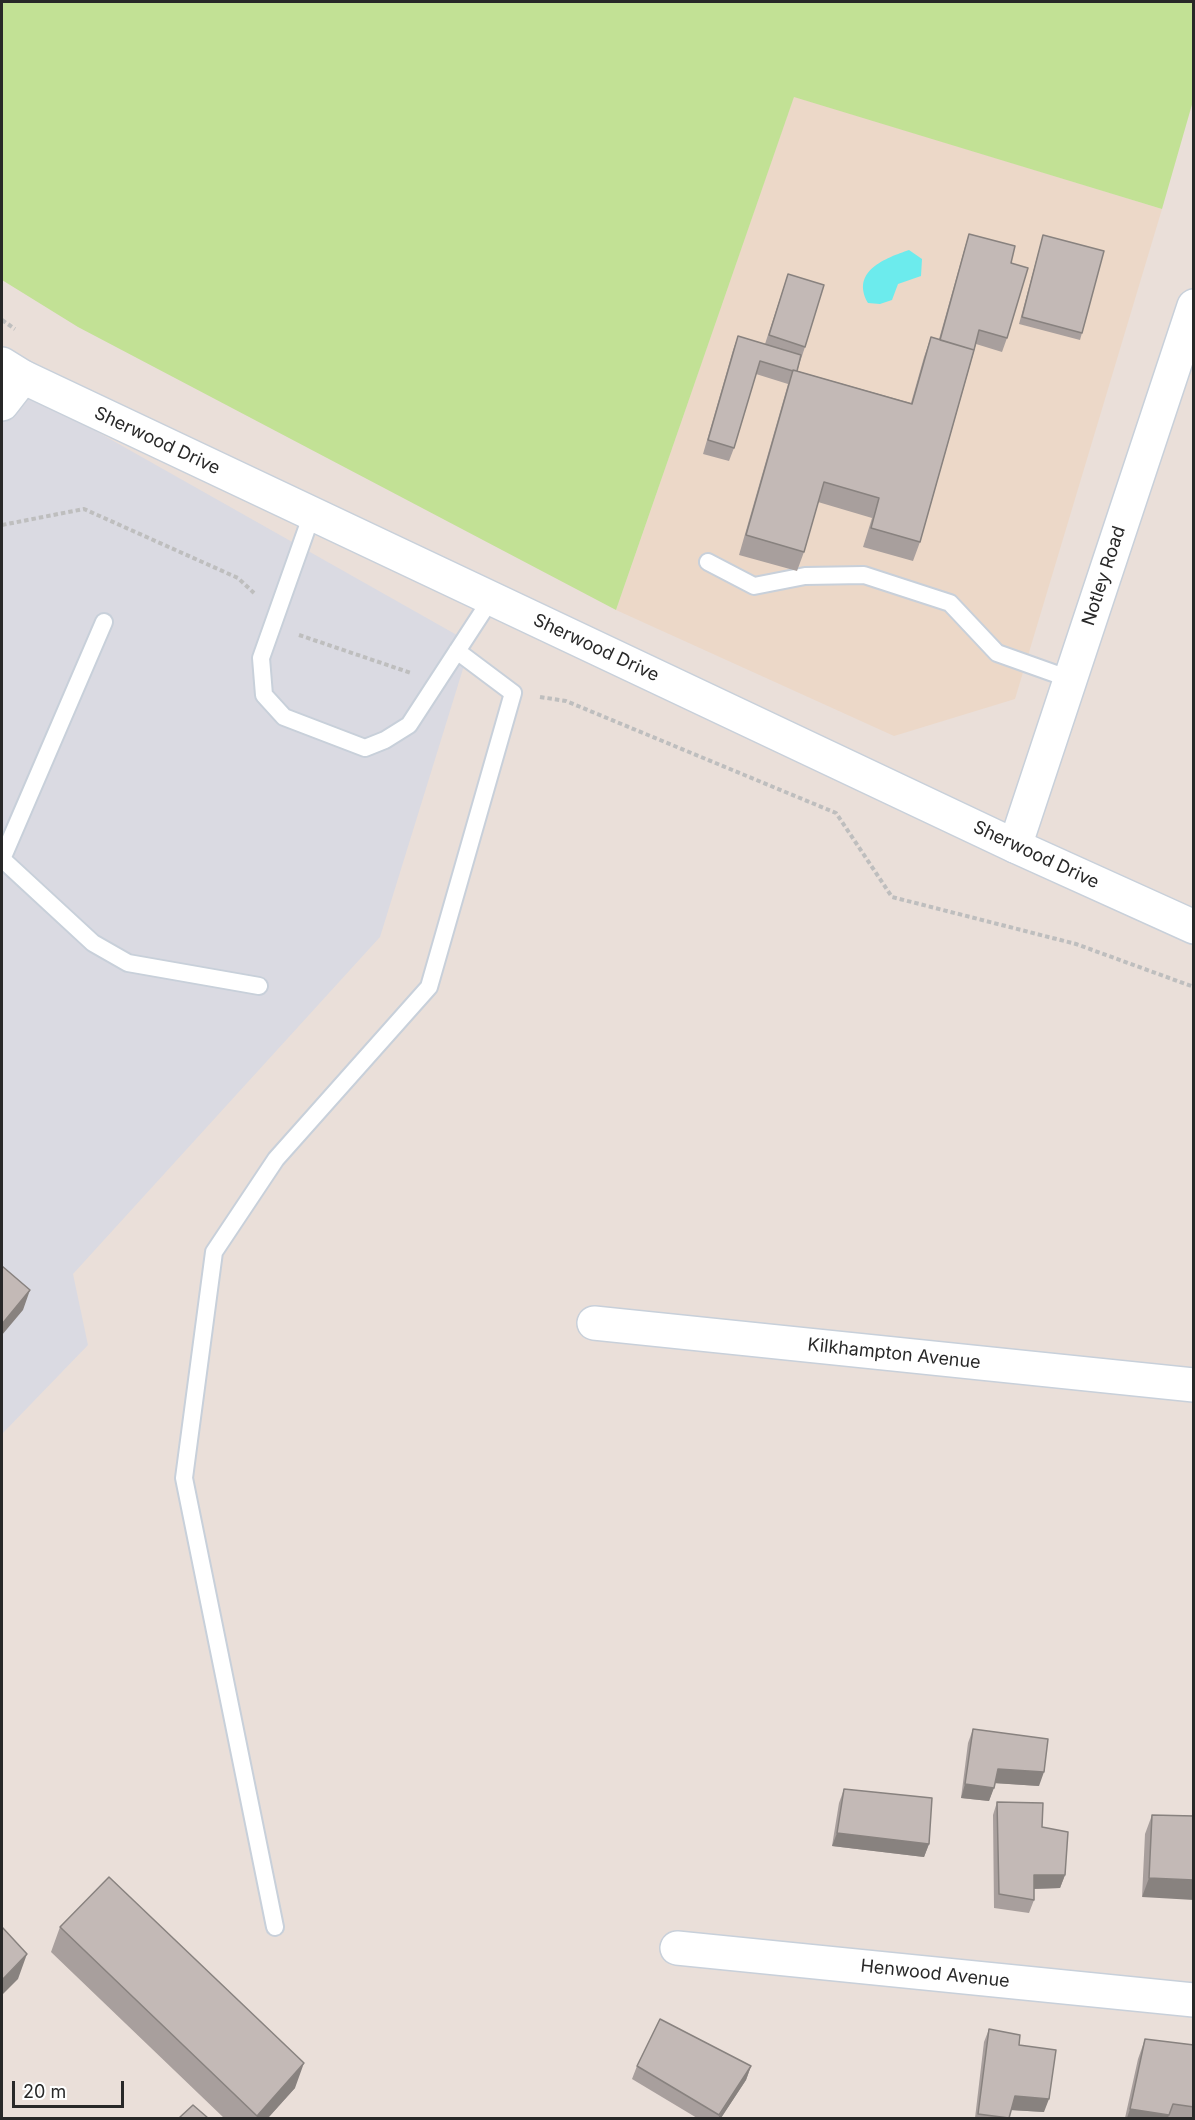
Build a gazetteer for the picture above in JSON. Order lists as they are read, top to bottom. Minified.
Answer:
{"streets":{"street":["Sherwood Drive","Notley Road","Kilkhampton Avenue","Henwood Avenue"]},"crossings":[["Sherwood Drive","Notley Road"]],"scale_bar":"20 m"}
